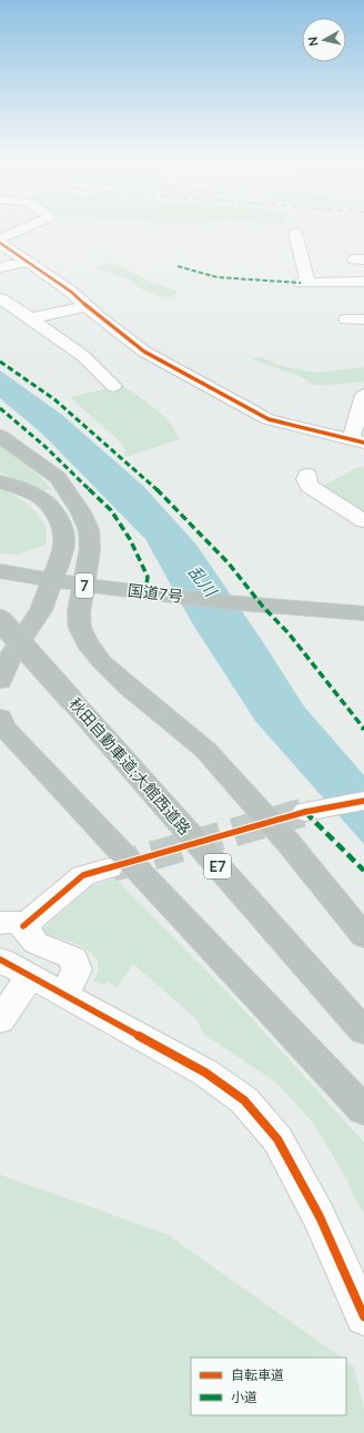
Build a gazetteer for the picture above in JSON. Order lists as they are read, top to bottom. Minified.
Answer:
{"streets":{"highway":["7","国道7号","秋田自動車道;大館西道路","E7"]},"water":["乱川"],"legend":["自転車道","小道"],"north":"left"}
